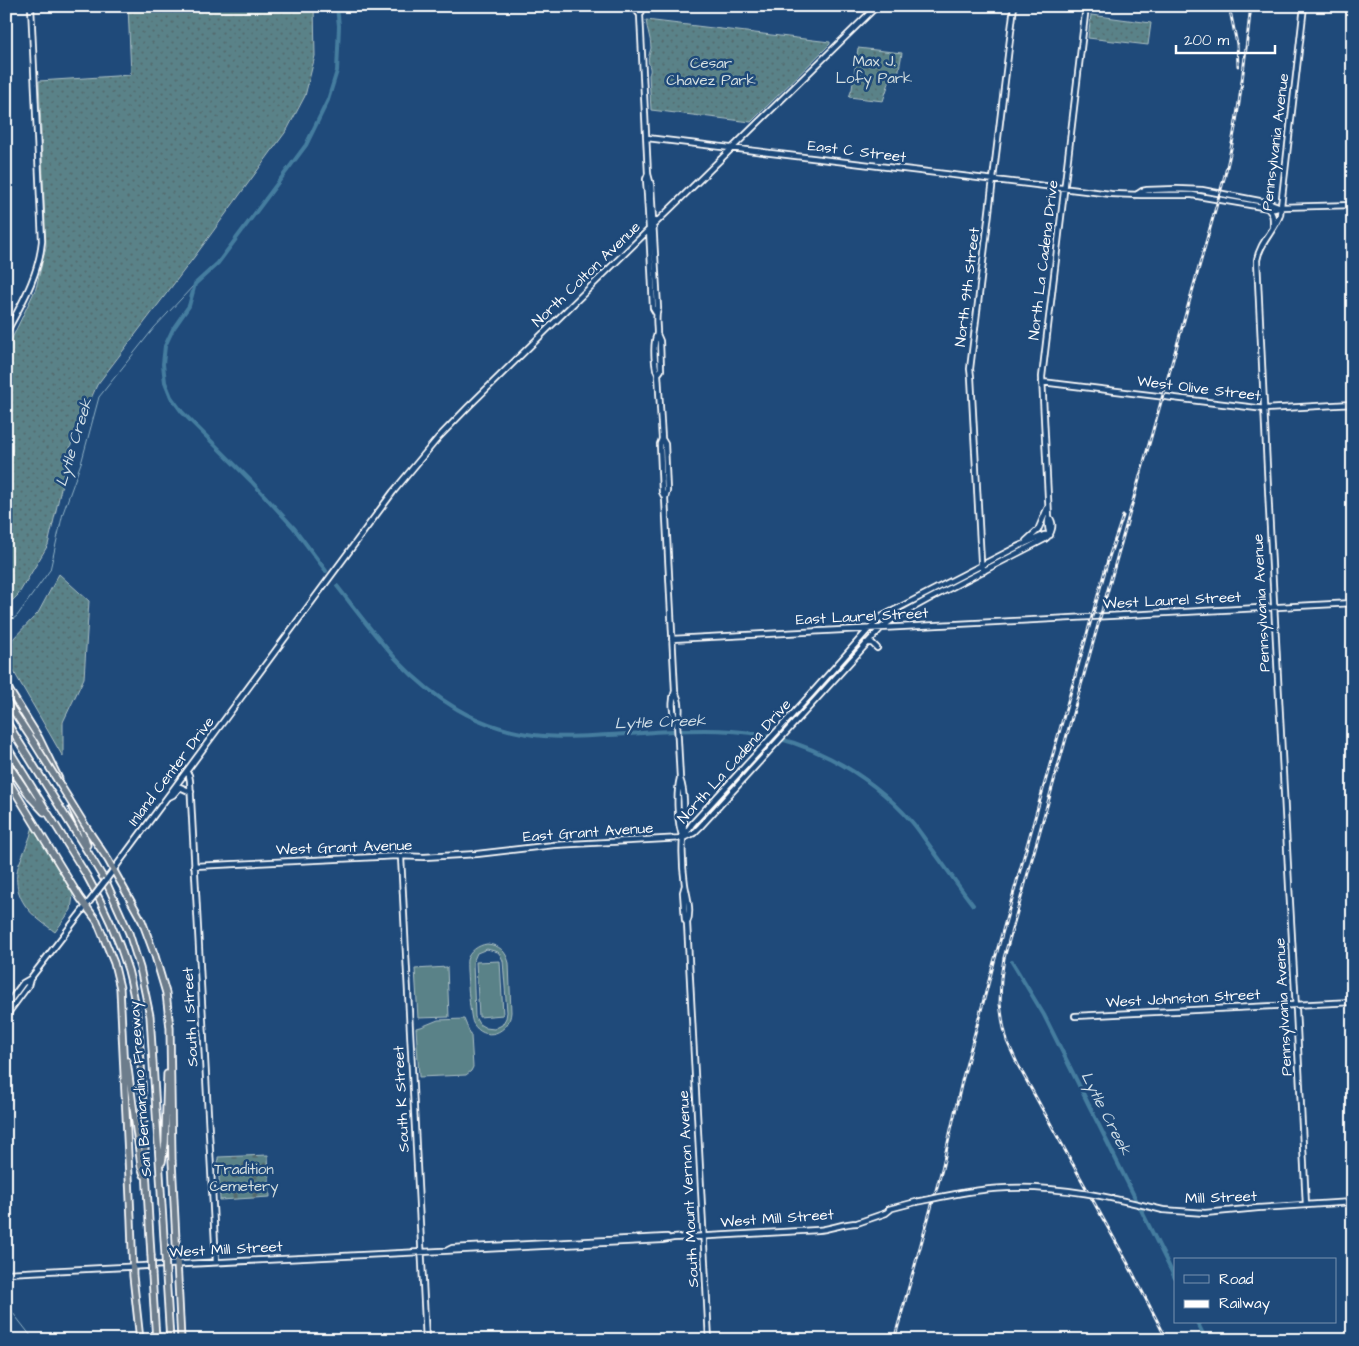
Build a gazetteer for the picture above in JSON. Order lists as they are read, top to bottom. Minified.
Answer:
{"streets":{"highway":["San Bernardino Freeway"],"street":["Pennsylvania Avenue","East C Street","North La Cadena Drive","North Colton Avenue","North 9th Street","West Olive Street","West Laurel Street","East Laurel Street","Inland Center Drive","East Grant Avenue","West Grant Avenue","West Johnston Street","South I Street","South K Street","South Mount Vernon Avenue","Mill Street","West Mill Street"]},"crossings":[["Pennsylvania Avenue","West Olive Street"],["Pennsylvania Avenue","West Laurel Street"],["Pennsylvania Avenue","West Johnston Street"],["Pennsylvania Avenue","Mill Street"],["East C Street","North La Cadena Drive"],["East C Street","North Colton Avenue"],["East C Street","North 9th Street"],["North La Cadena Drive","North 9th Street"],["North La Cadena Drive","West Olive Street"],["North La Cadena Drive","East Laurel Street"],["North La Cadena Drive","East Grant Avenue"],["North La Cadena Drive","South Mount Vernon Avenue"],["North Colton Avenue","Inland Center Drive"],["West Laurel Street","East Laurel Street"],["East Laurel Street","South Mount Vernon Avenue"],["Inland Center Drive","South I Street"],["East Grant Avenue","West Grant Avenue"],["East Grant Avenue","South Mount Vernon Avenue"],["West Grant Avenue","South I Street"],["West Grant Avenue","South K Street"],["South I Street","West Mill Street"],["South K Street","West Mill Street"],["South Mount Vernon Avenue","West Mill Street"],["Mill Street","West Mill Street"]],"water":["Lytle Creek"],"parks":["Max J. Lofy Park","Cesar Chavez Park","Tradition Cemetery"],"legend":["Road","Railway"],"scale_bar":"200 m"}
